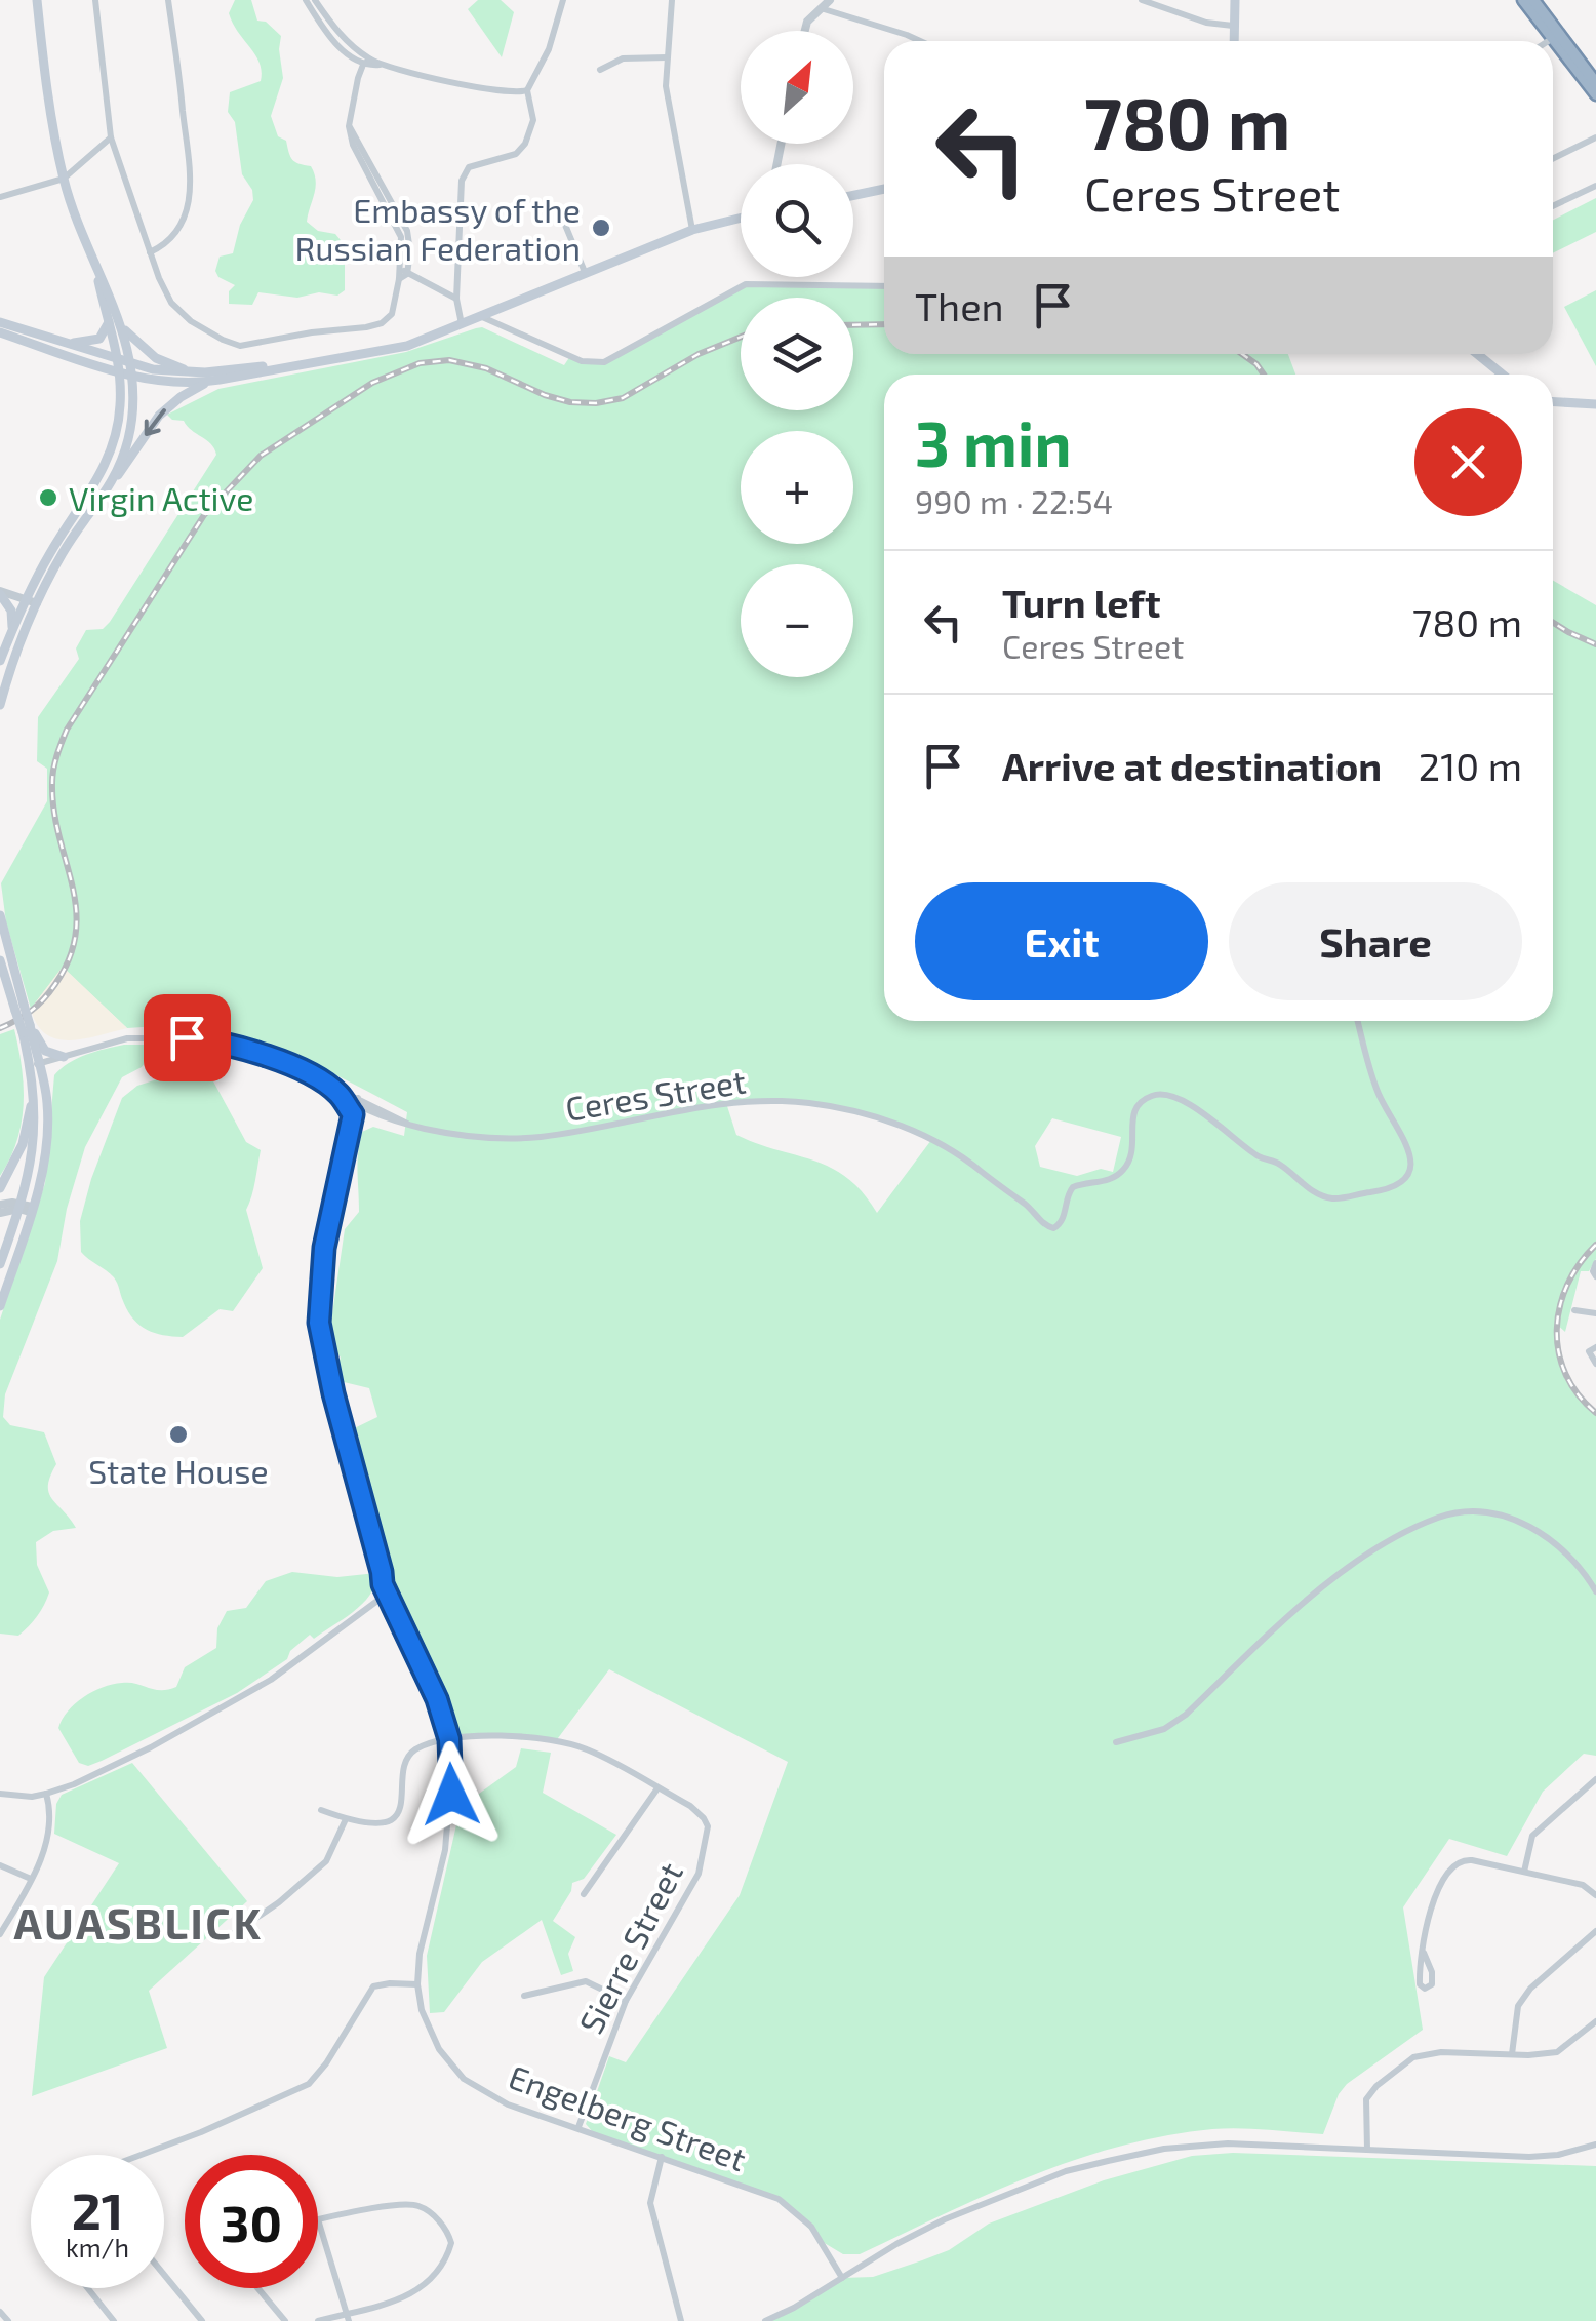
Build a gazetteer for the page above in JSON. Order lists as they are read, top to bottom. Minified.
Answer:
{"streets":{"street":["Ceres Street","Sierre Street","Engelberg Street"]},"crossings":[["Ceres Street","Engelberg Street"],["Sierre Street","Engelberg Street"]],"districts":["AUASBLICK"],"places":["Embassy of the Russian Federation","Virgin Active","State House"],"north":"top right","page":{"map_buttons":["+","−"],"turn":["780 m","Ceres Street"],"then":"Then","heading":["3 min","990 m · 22:54"],"list":[{"name":"Turn left","note":"Ceres Street","value":"780 m"},{"name":"Arrive at destination","value":"210 m"}],"buttons":["Exit","Share"],"speed":"21 km/h","limit":"30"}}
